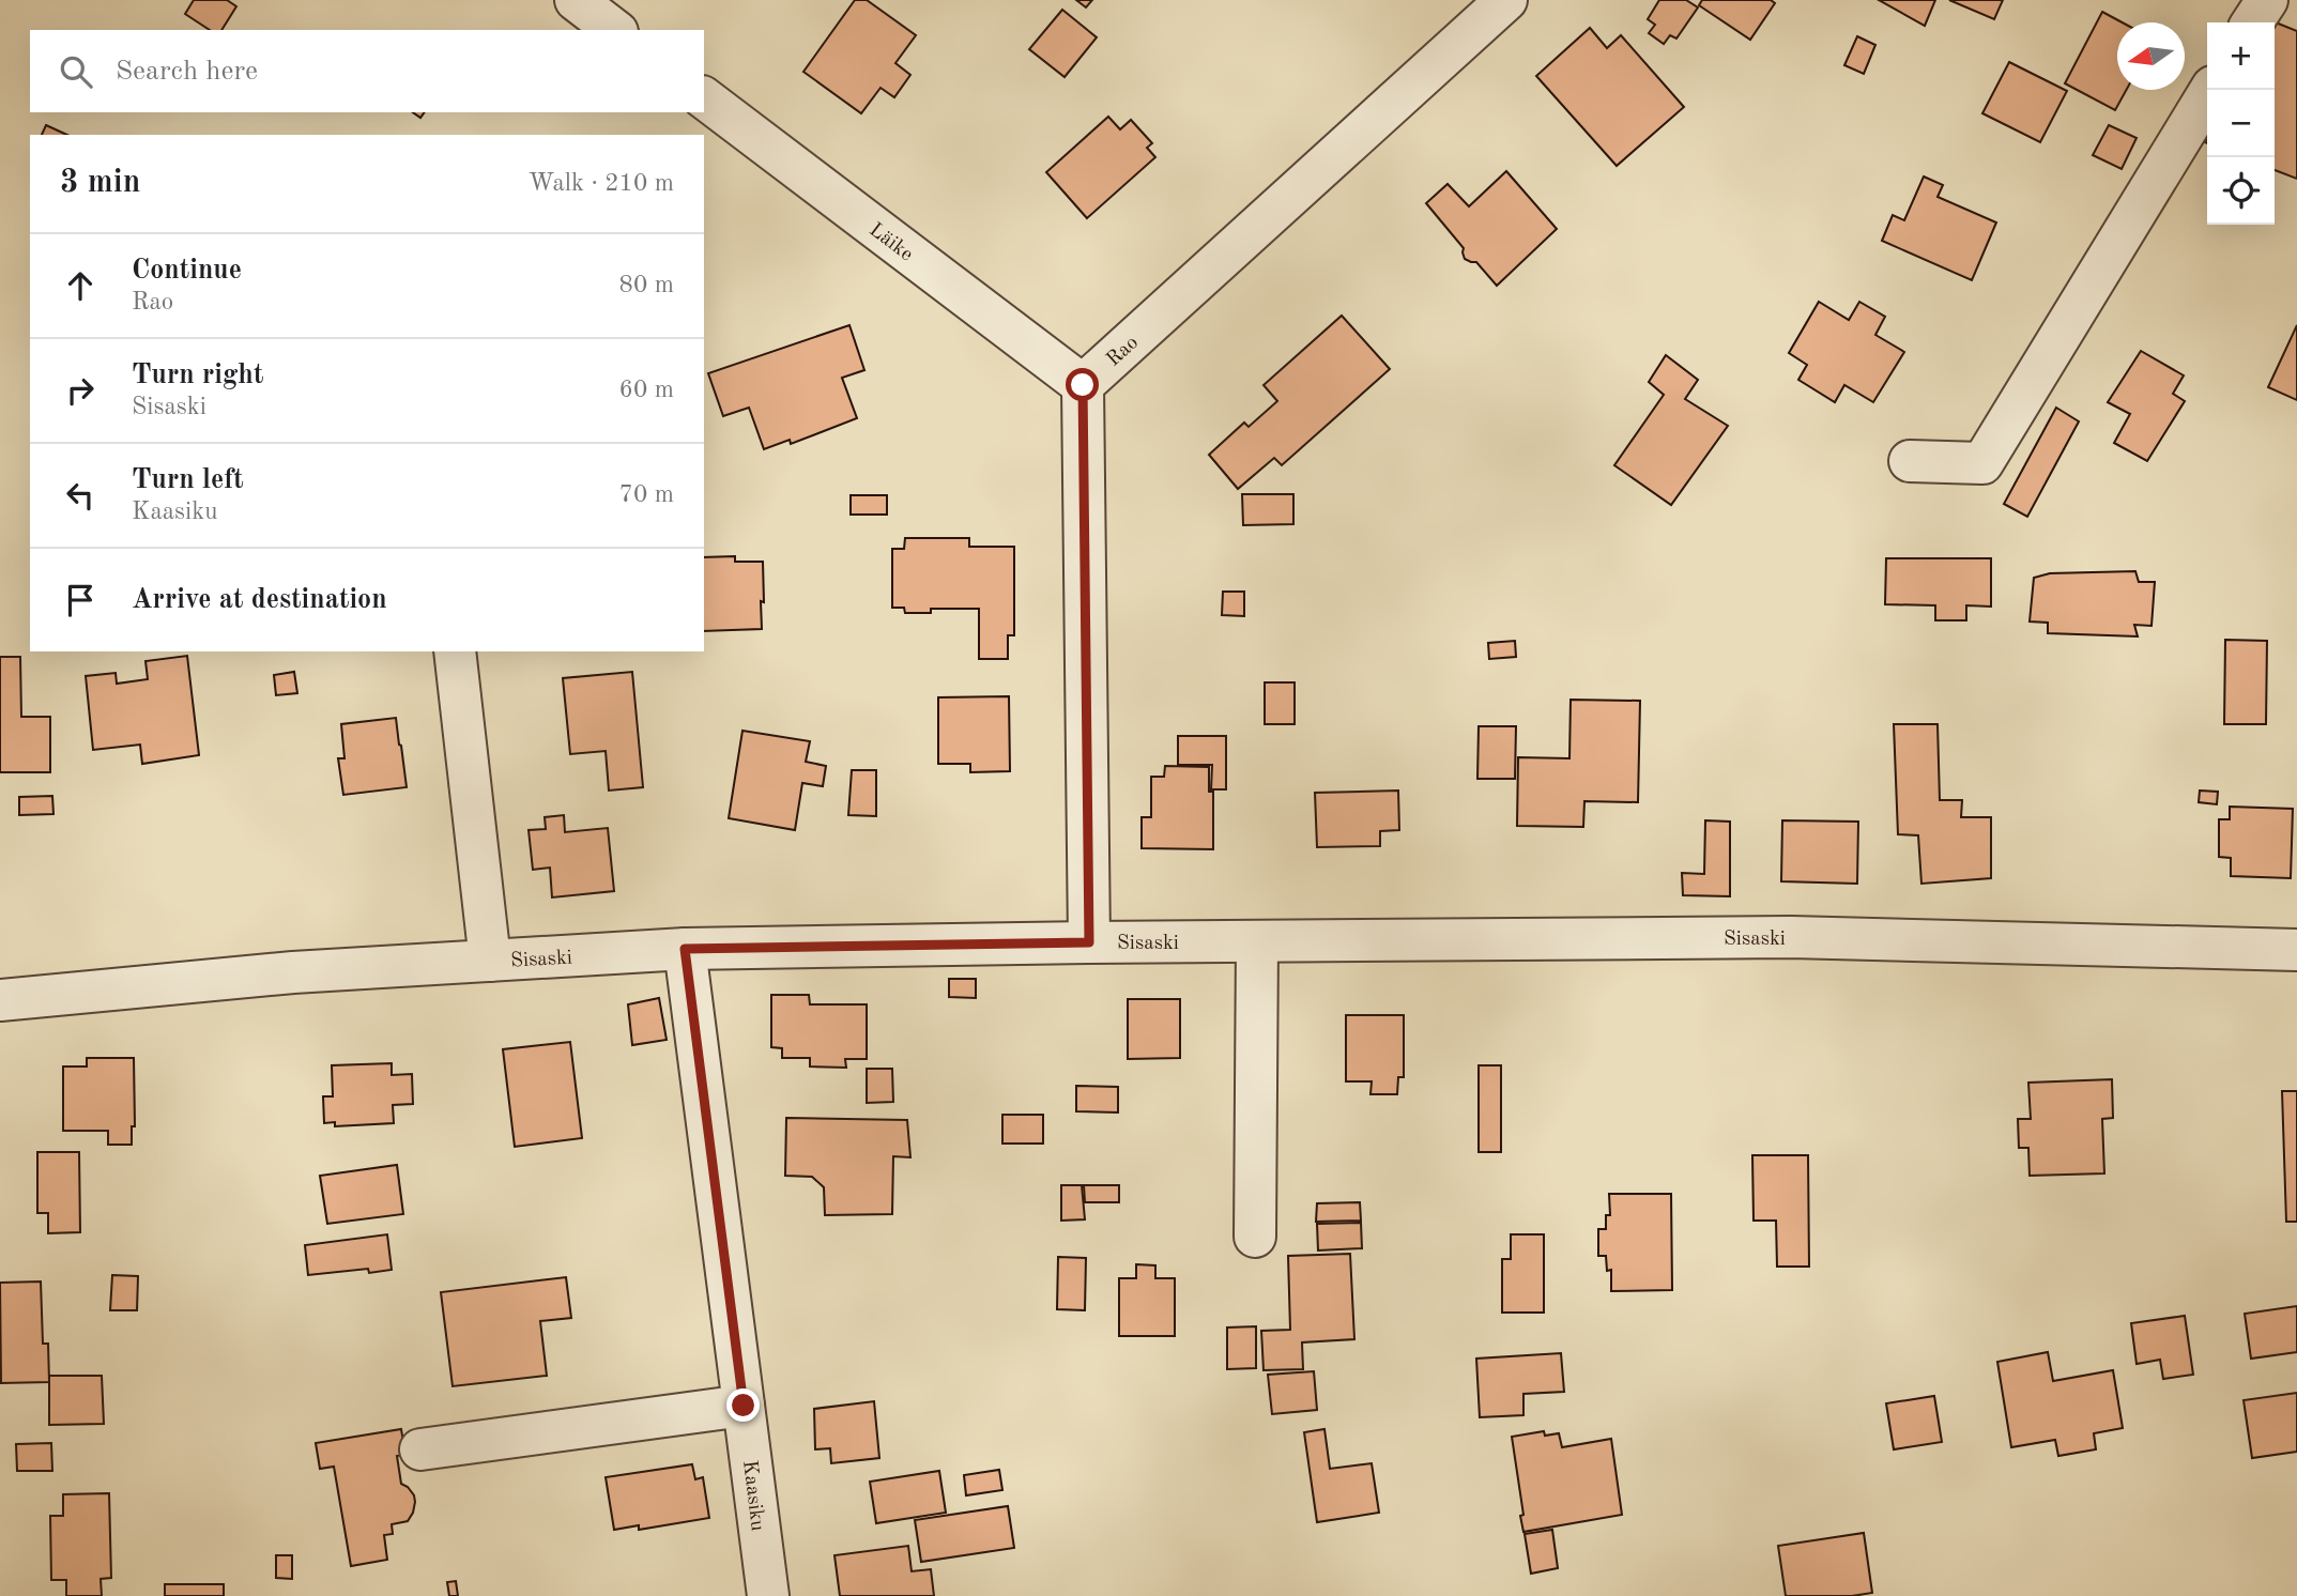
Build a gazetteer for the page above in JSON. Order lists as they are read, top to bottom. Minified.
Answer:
{"streets":{"street":["Läike","Rao","Sisaski","Kaasiku"]},"crossings":[["Läike","Rao"],["Sisaski","Kaasiku"]],"north":"left","page":{"map_buttons":["+","−"],"search":"Search here","heading":["3 min","Walk · 210 m"],"list":[["Continue","Rao","80 m"],["Turn right","Sisaski","60 m"],["Turn left","Kaasiku","70 m"],"Arrive at destination"]}}
